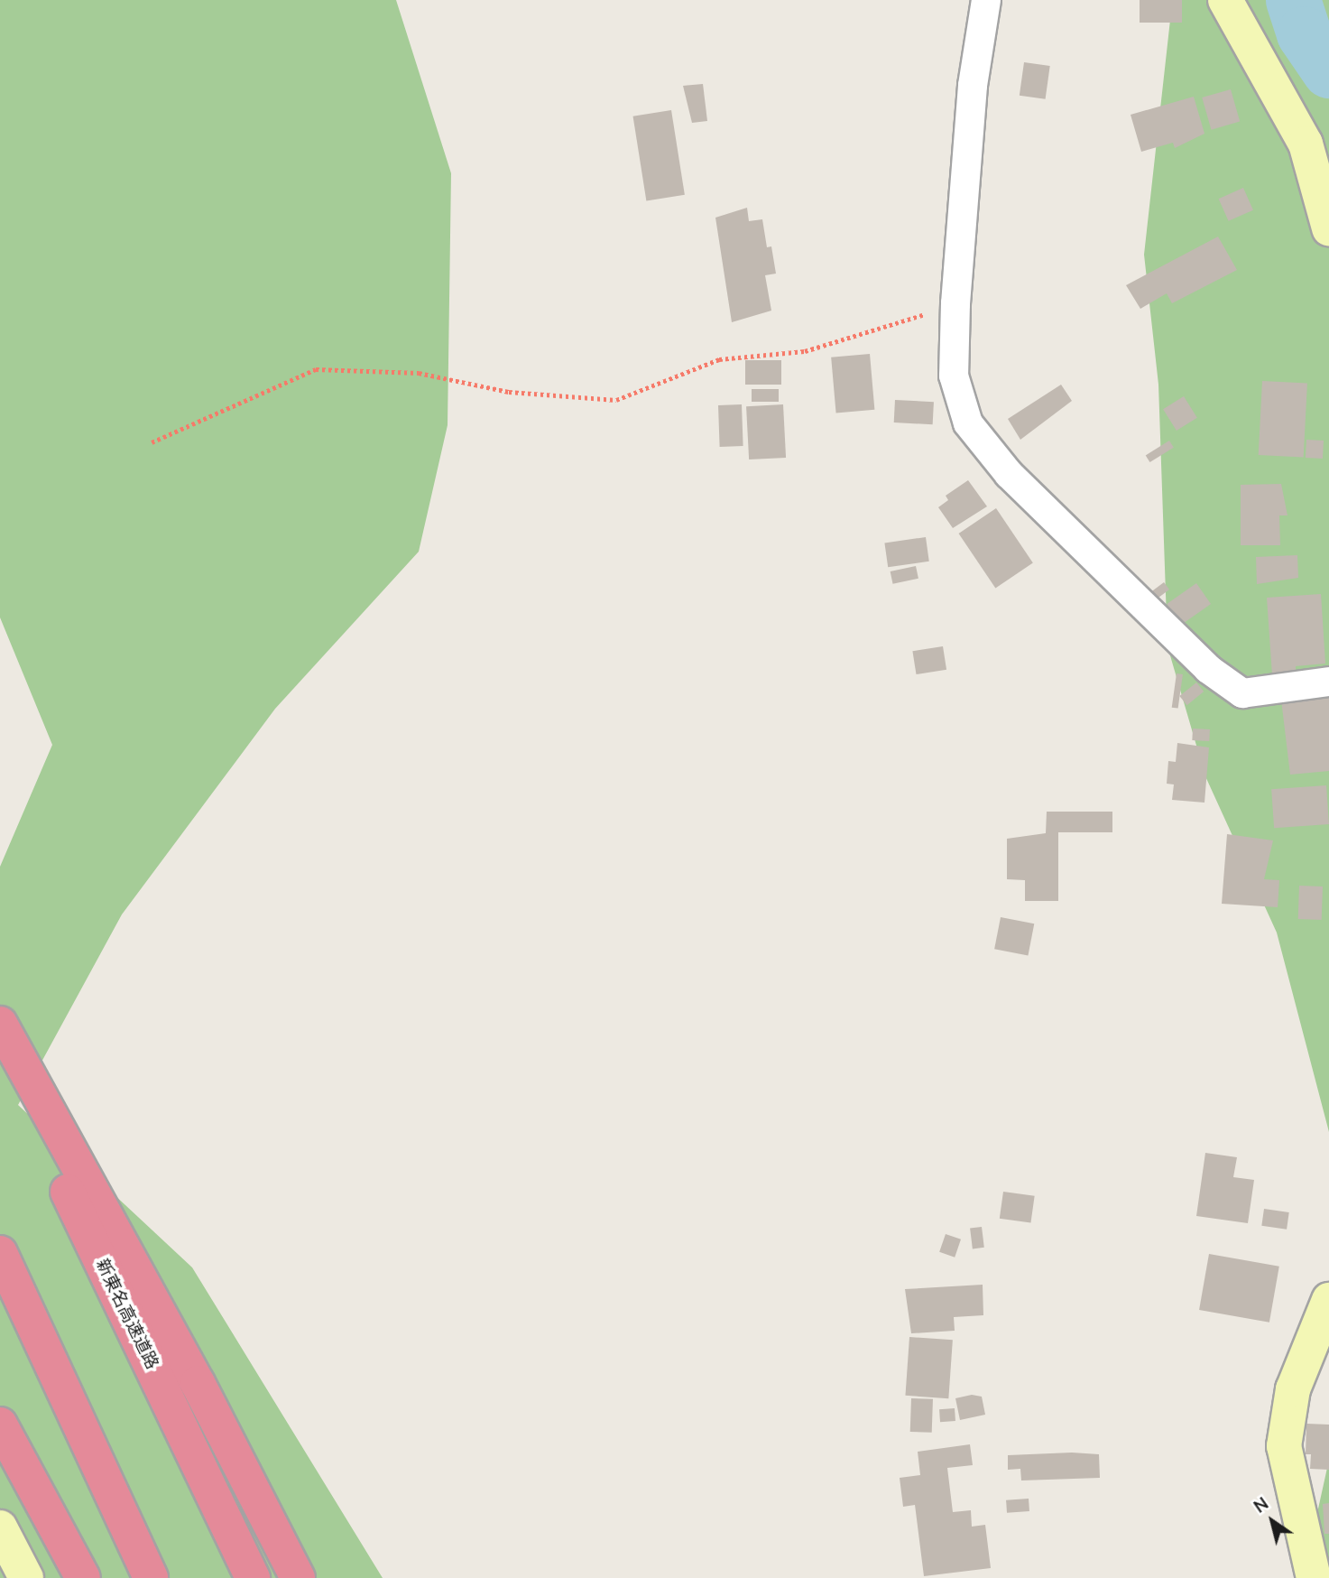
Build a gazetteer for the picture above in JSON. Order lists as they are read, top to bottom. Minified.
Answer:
{"streets":{"highway":["新東名高速道路"]},"north":"top left"}
